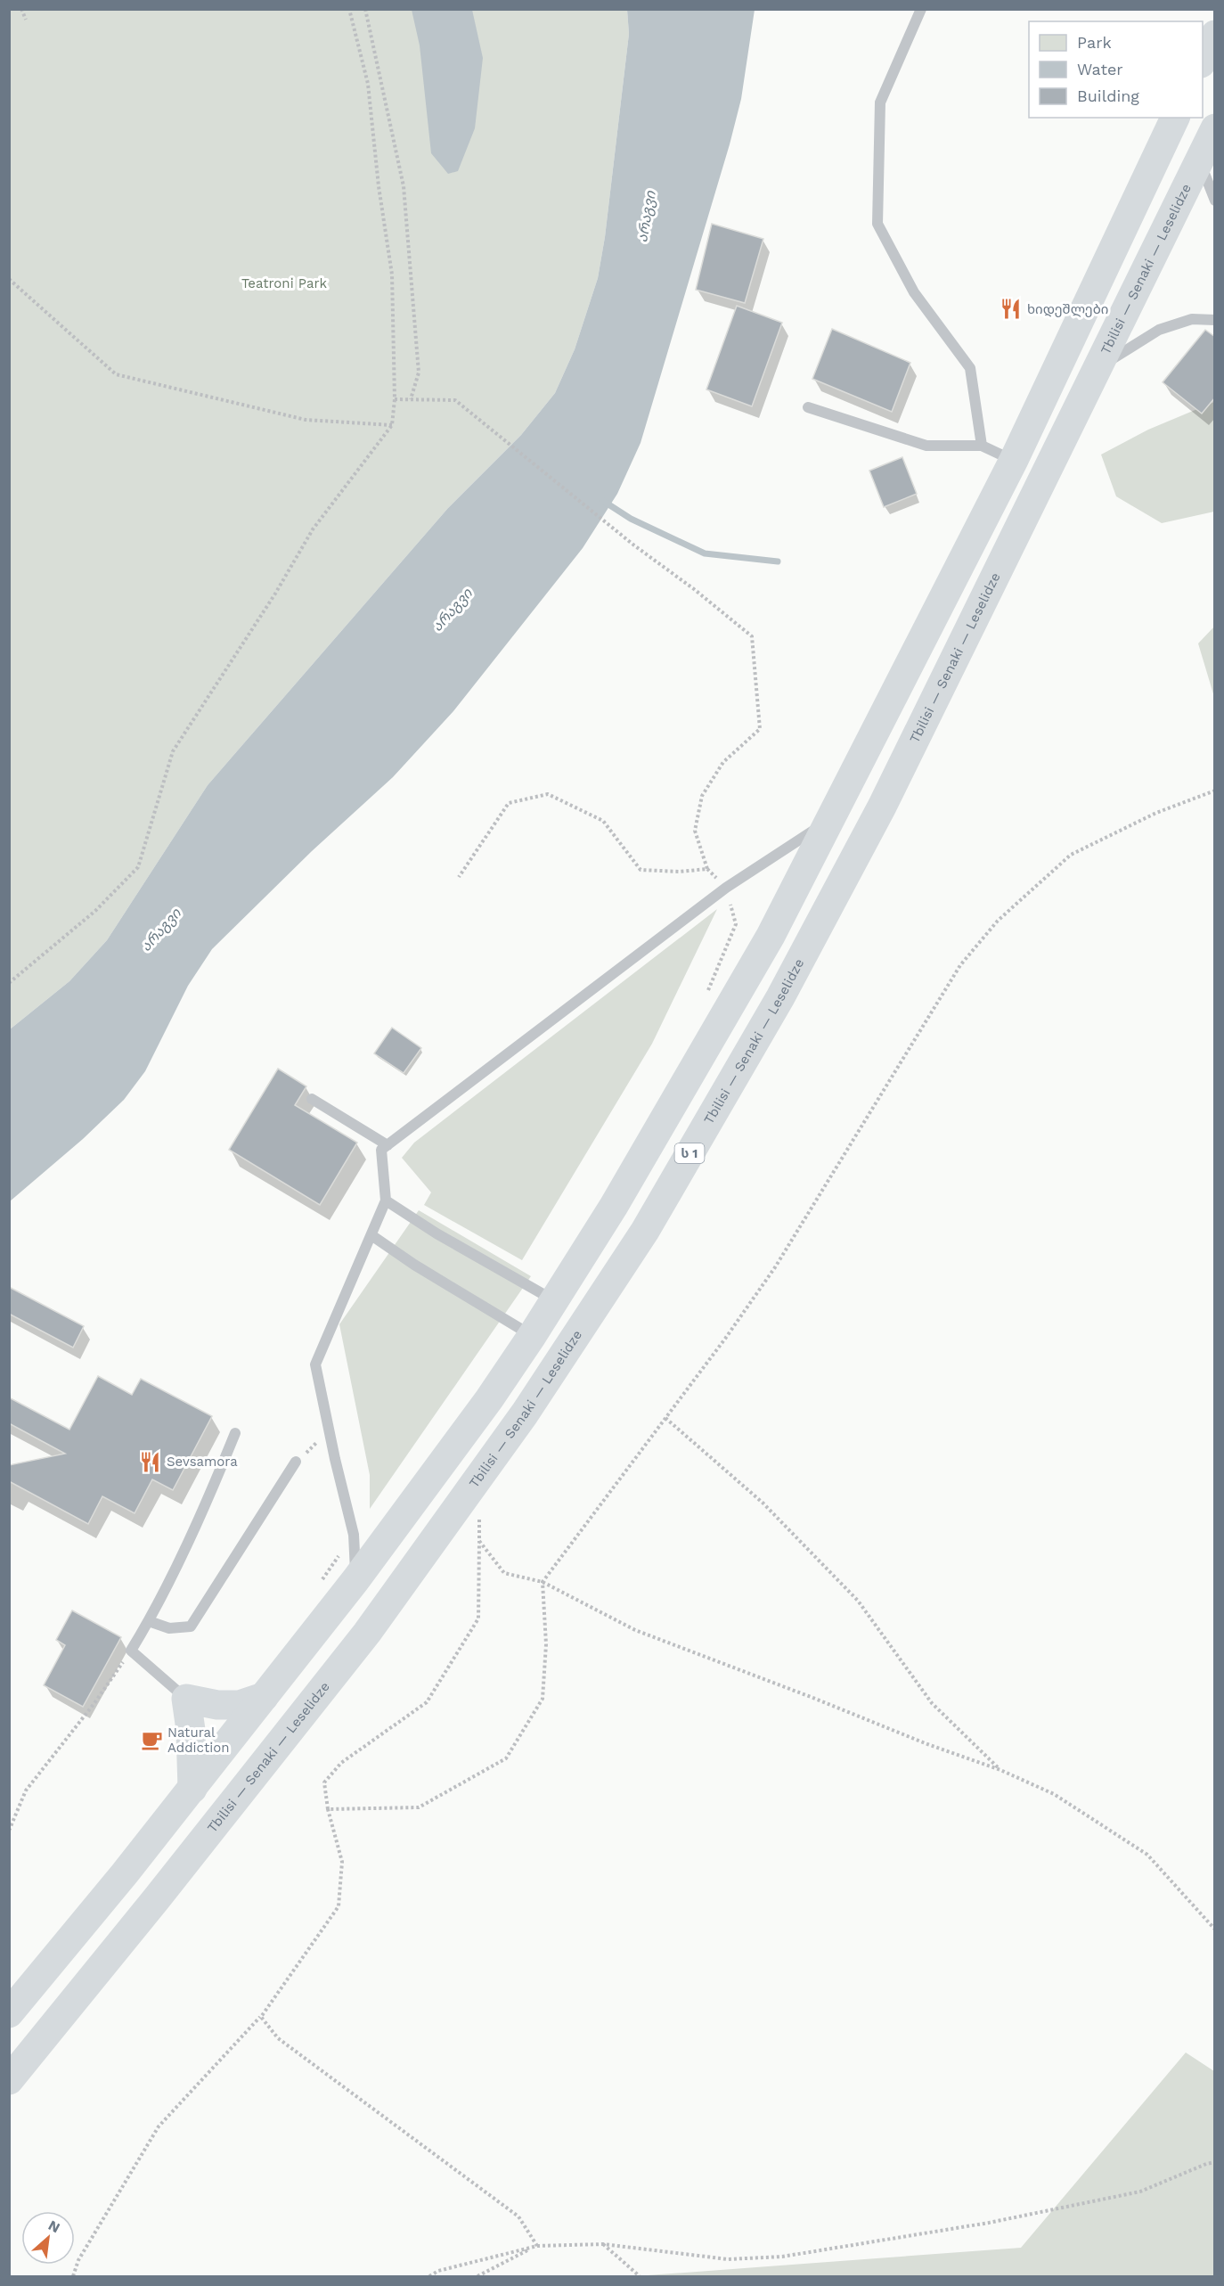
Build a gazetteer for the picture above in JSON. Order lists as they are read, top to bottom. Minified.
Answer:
{"streets":{"highway":["Tbilisi — Senaki — Leselidze","ს 1"]},"water":["არაგვი"],"parks":["Teatroni Park"],"places":{"restaurant":["ხიდეშლები","Sevsamora"],"cafe":["Natural Addiction"]},"legend":["Park","Water","Building"],"north":"top right"}
